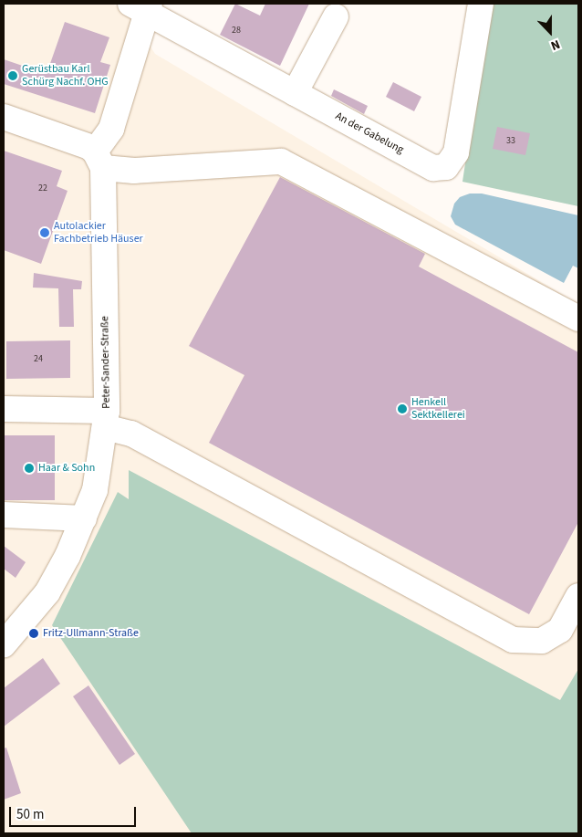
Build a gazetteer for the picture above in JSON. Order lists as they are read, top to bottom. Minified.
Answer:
{"streets":{"street":["An der Gabelung","Peter-Sander-Straße"]},"crossings":[["An der Gabelung","Peter-Sander-Straße"]],"places":["Gerüstbau Karl Schürg Nachf. OHG","Autolackier Fachbetrieb Häuser","Henkell Sektkellerei","Haar & Sohn","Fritz-Ullmann-Straße"],"house_numbers":["28","33","22","24"],"scale_bar":"50 m","north":"bottom"}
